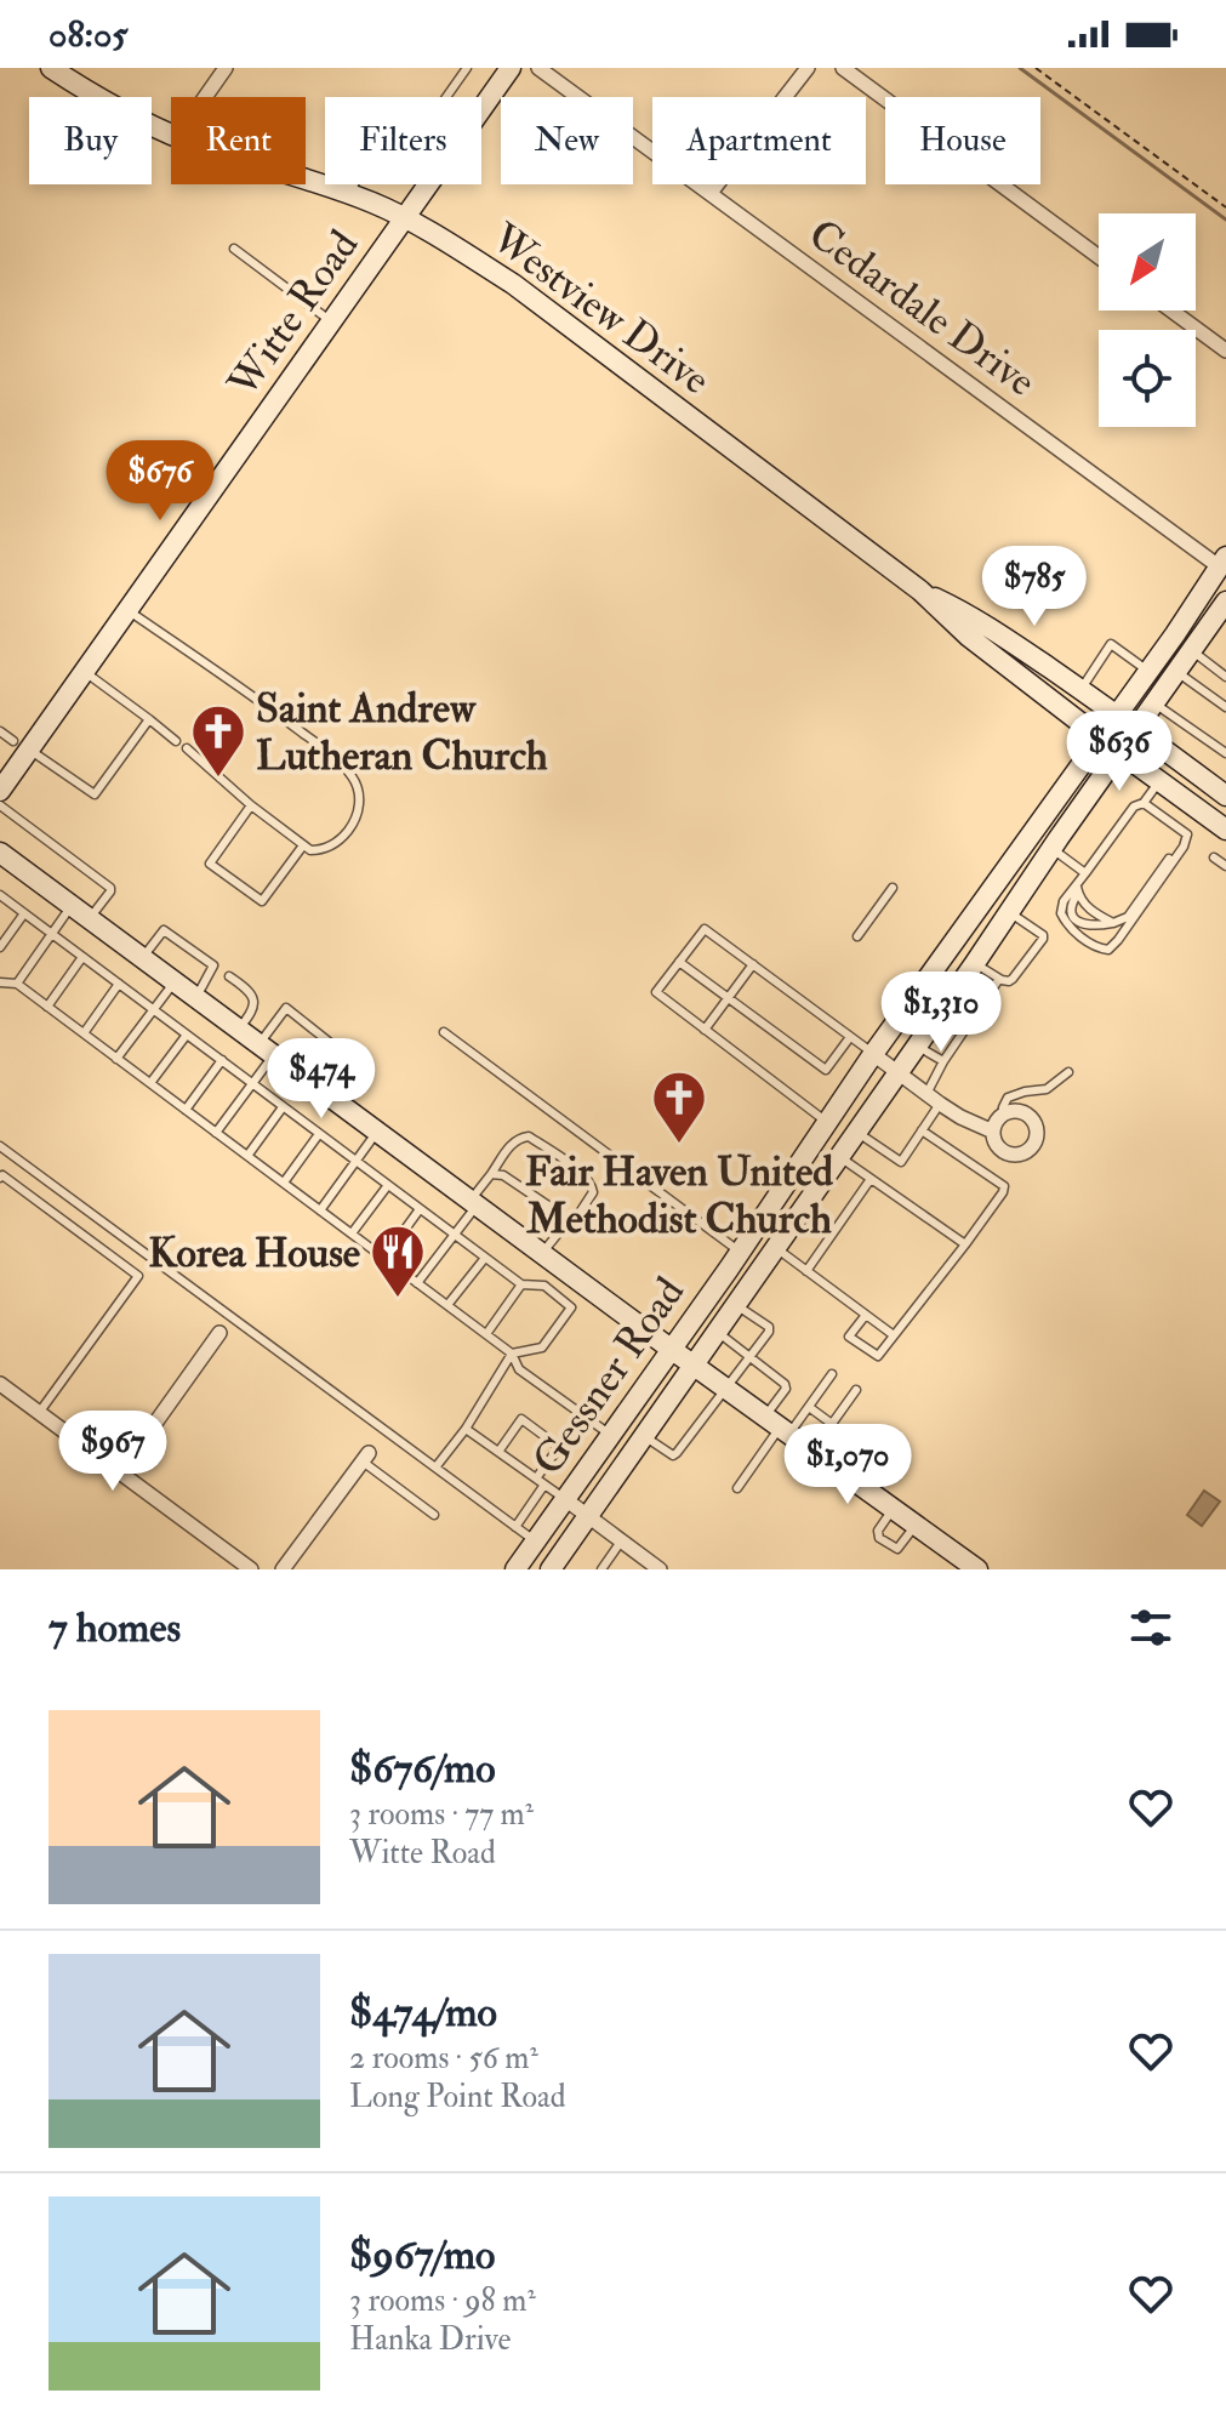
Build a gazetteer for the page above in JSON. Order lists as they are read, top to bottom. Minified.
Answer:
{"streets":{"main road":["Westview Drive","Witte Road","Gessner Road"],"street":["Cedardale Drive"]},"crossings":[["Cedardale Drive","Gessner Road"],["Westview Drive","Witte Road"],["Westview Drive","Gessner Road"]],"places":{"church":["Saint Andrew Lutheran Church","Fair Haven United Methodist Church"],"restaurant":["Korea House"]},"north":"bottom left","page":{"status":"08:05","chip":["Buy","Rent","Filters","New","Apartment","House"],"price":["$676","$785","$636","$1,310","$474","$967","$1,070"],"heading":"7 homes","list":[{"name":"$676/mo","note":"3 rooms · 77 m² · Witte Road"},{"name":"$474/mo","note":"2 rooms · 56 m² · Long Point Road"},{"name":"$967/mo","note":"3 rooms · 98 m² · Hanka Drive"}]}}
